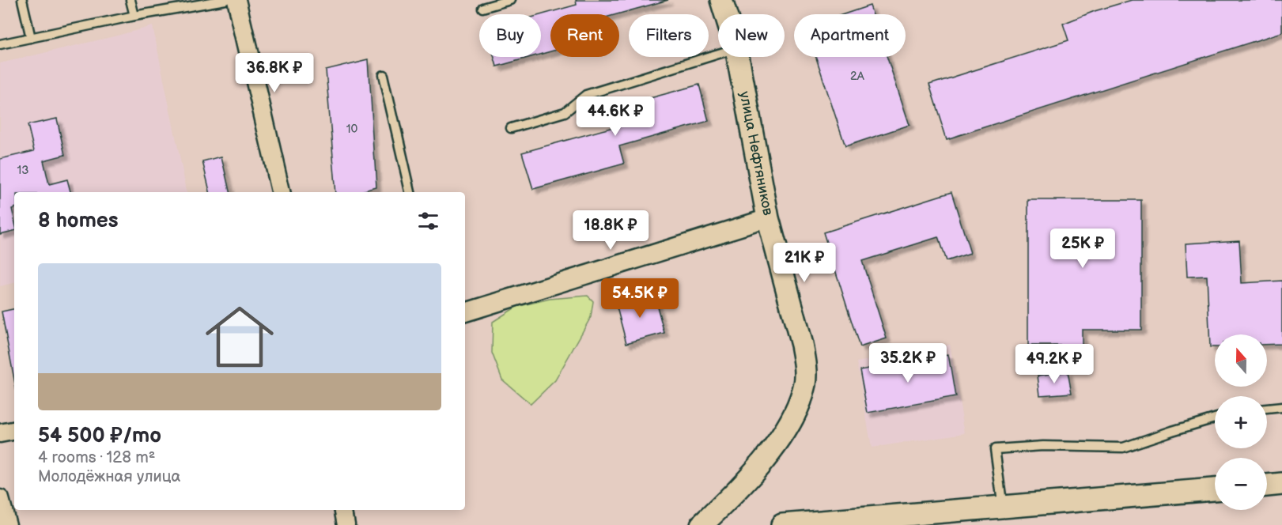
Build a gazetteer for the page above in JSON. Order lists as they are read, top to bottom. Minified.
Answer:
{"streets":{"street":["улица Нефтяников"]},"house_numbers":["2А","10","13"],"north":"top","page":{"chip":["Buy","Rent","Filters","New","Apartment"],"price":["36.8K ₽","44.6K ₽","18.8K ₽","25K ₽","21K ₽","54.5K ₽","35.2K ₽","49.2K ₽"],"heading":"8 homes","list":[{"name":"54 500 ₽/mo","note":"4 rooms · 128 m² · Молодёжная улица"}],"map_buttons":["+","−"]}}
